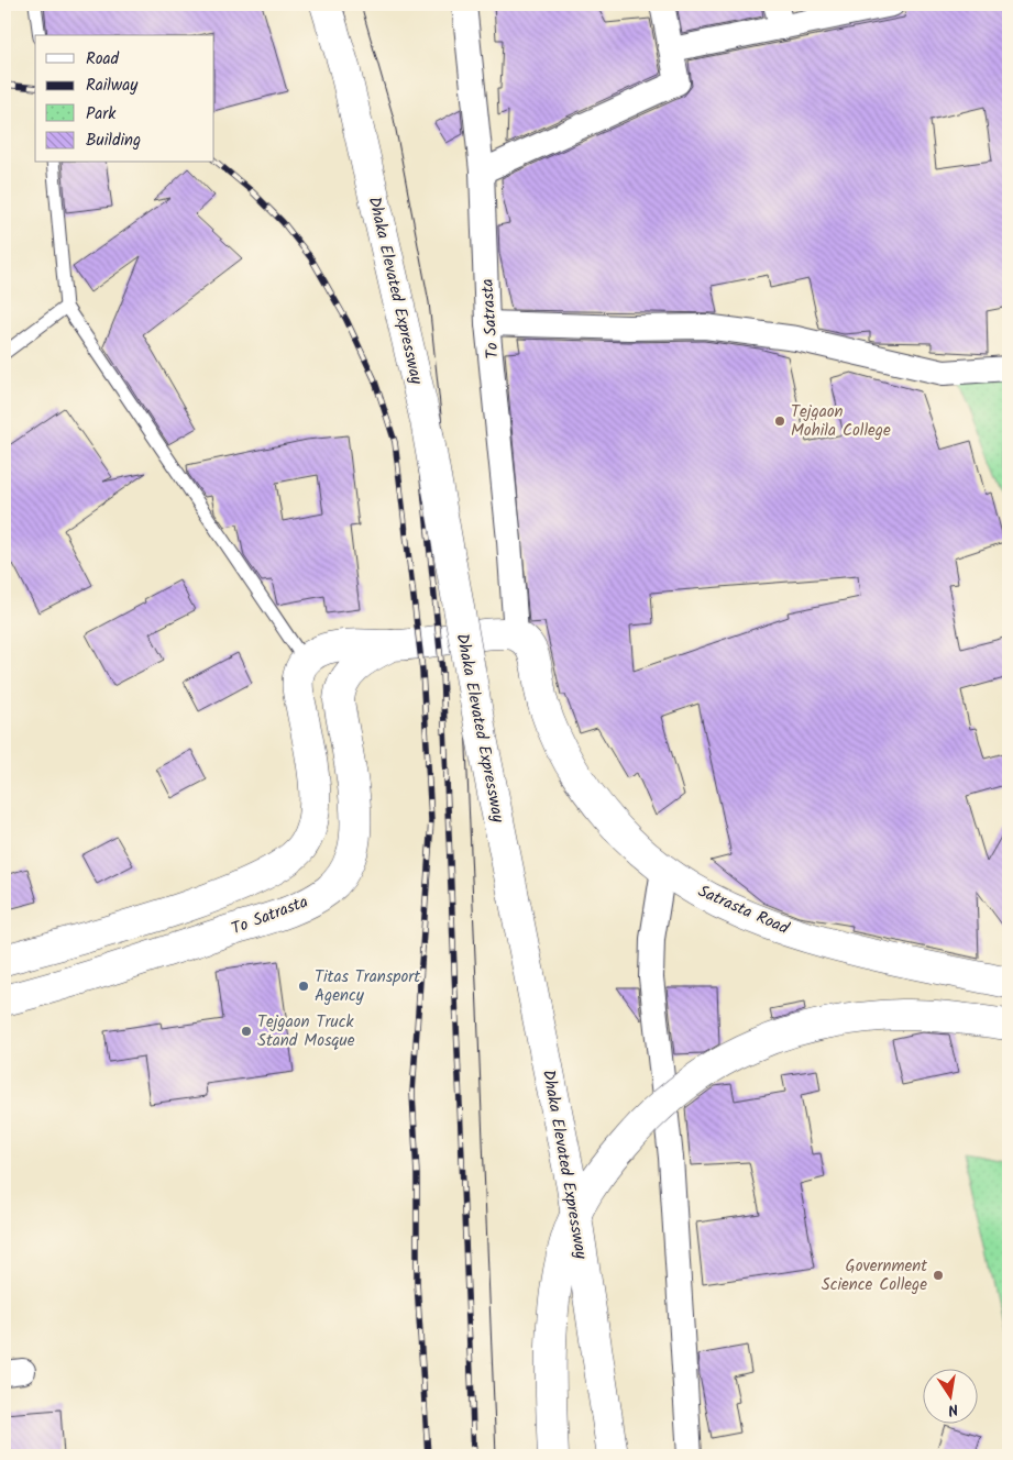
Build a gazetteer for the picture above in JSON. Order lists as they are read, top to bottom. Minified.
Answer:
{"streets":{"main road":["Dhaka Elevated Expressway","To Satrasta","Satrasta Road"]},"crossings":[["To Satrasta","Satrasta Road"]],"places":["Tejgaon Mohila College","Titas Transport Agency","Tejgaon Truck Stand Mosque","Government Science College"],"legend":["Road","Railway","Park","Building"],"north":"bottom"}
